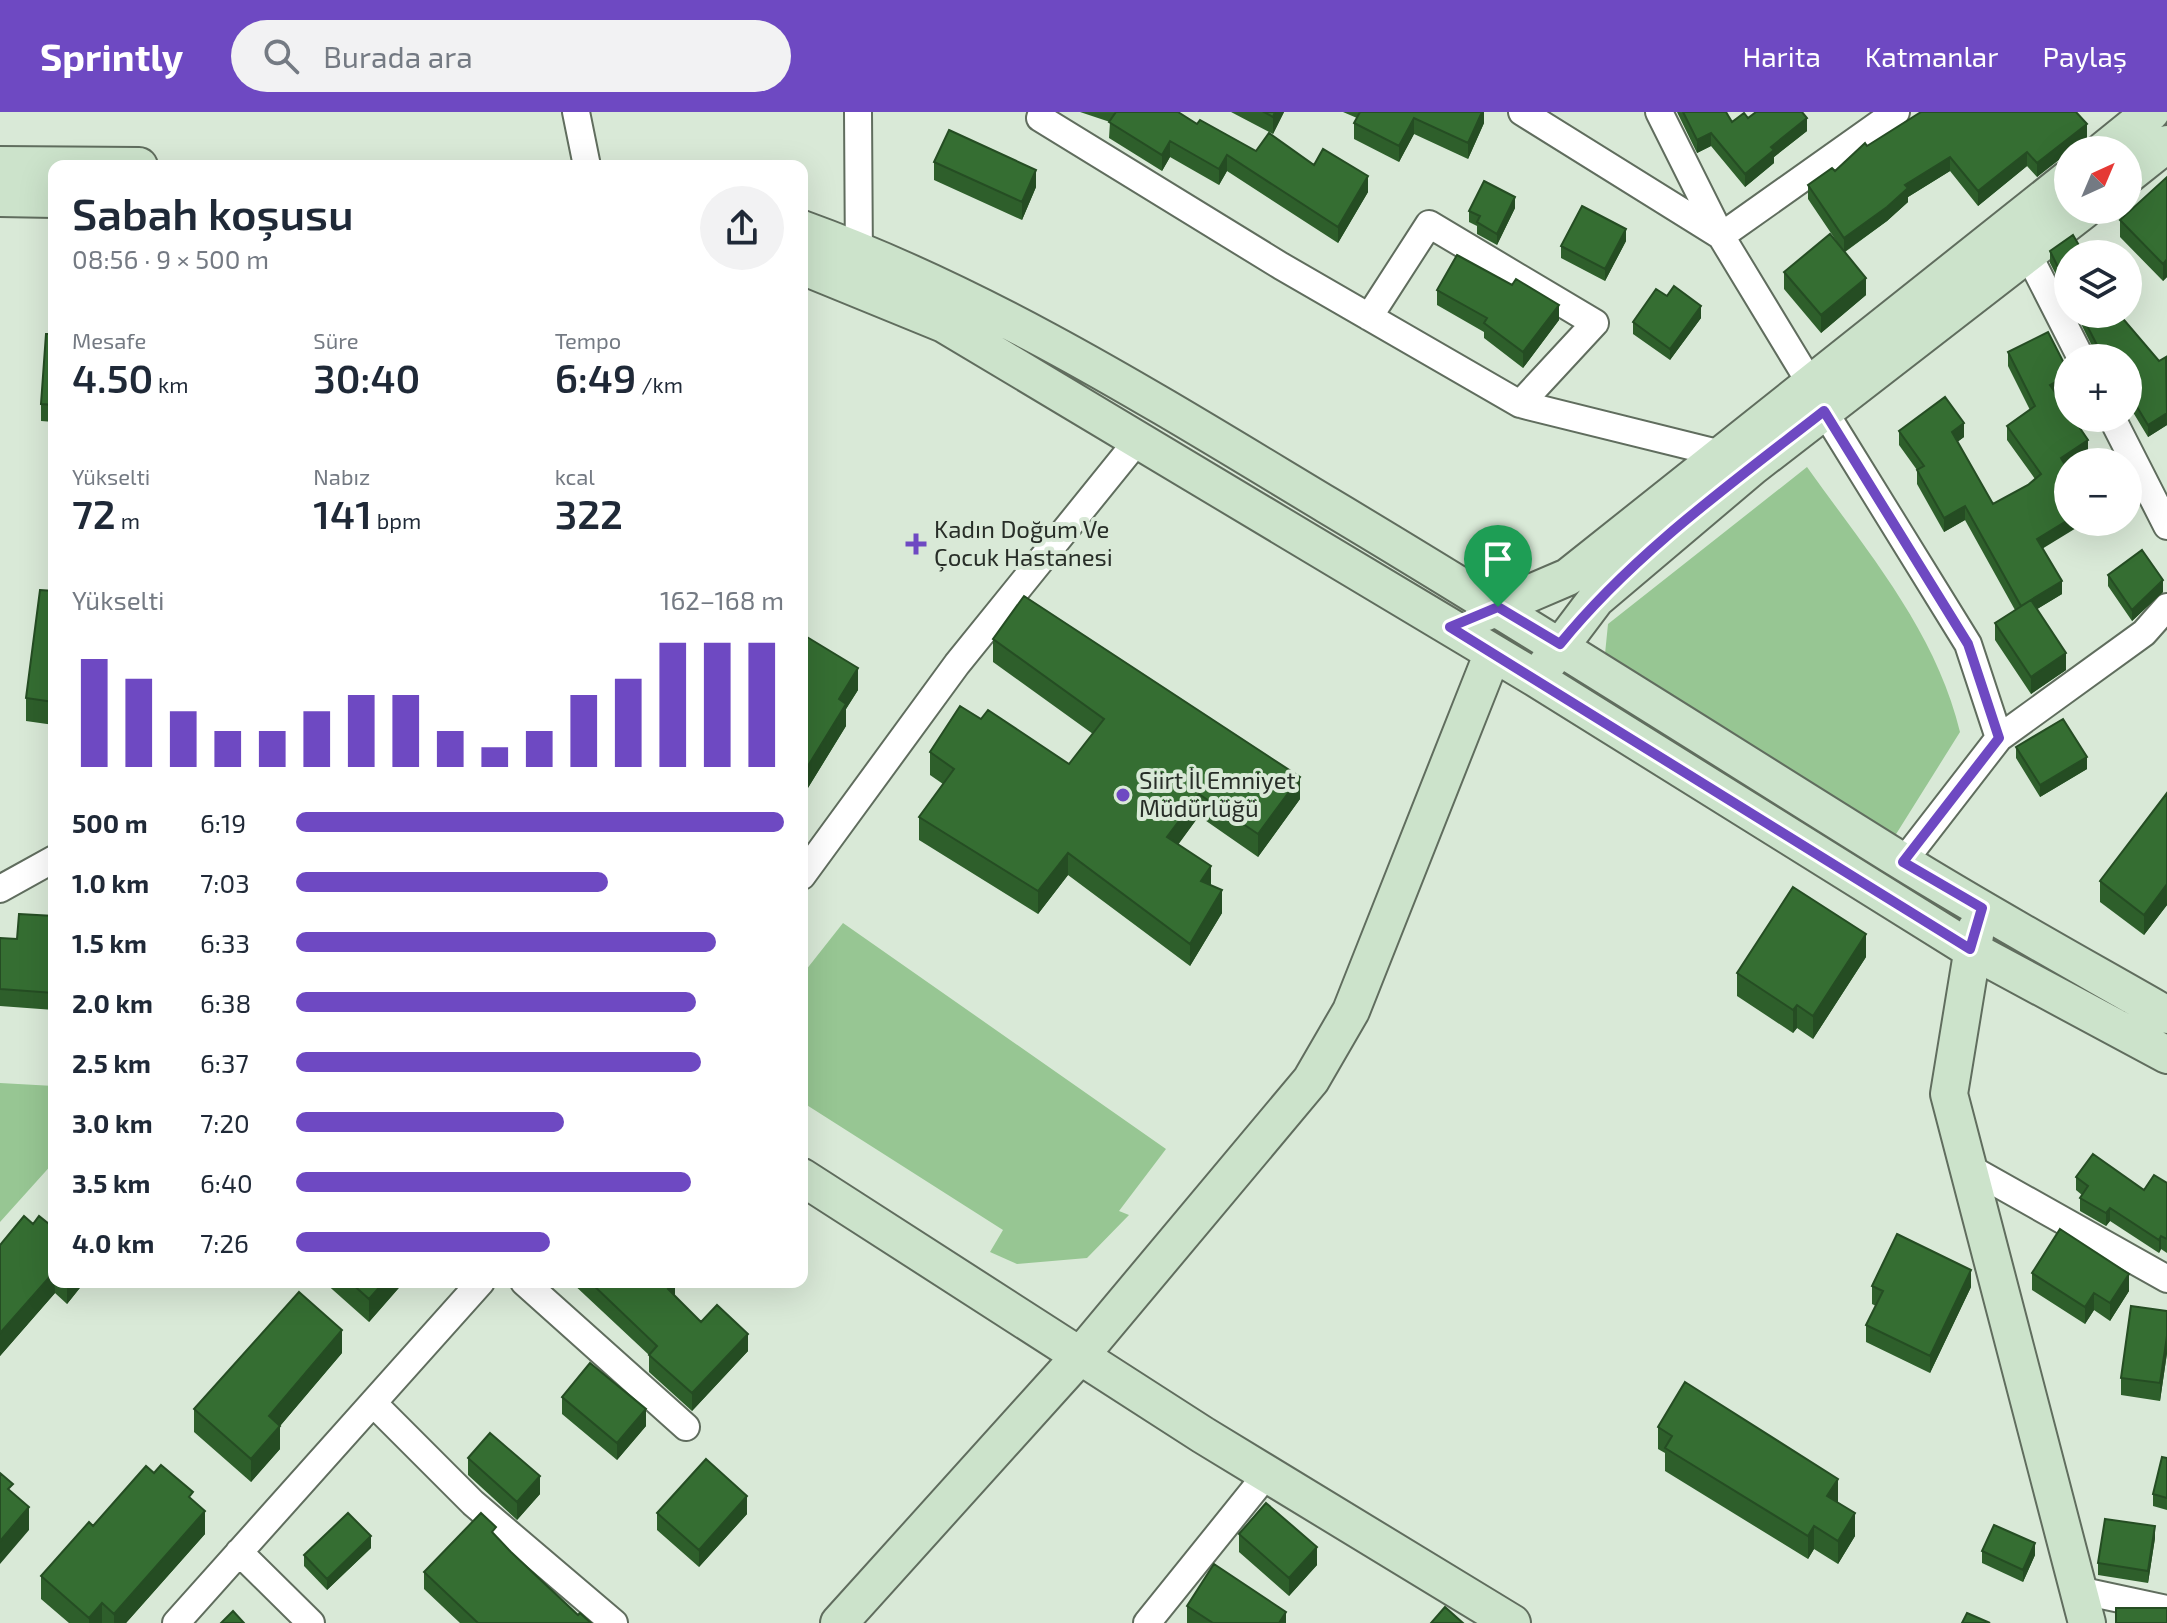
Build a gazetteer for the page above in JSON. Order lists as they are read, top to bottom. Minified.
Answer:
{"places":{"health":["Kadın Doğum Ve Çocuk Hastanesi"],"other":["Siirt İl Emniyet Müdürlüğü"]},"north":"top right","page":{"header":"Sprintly","search":"Burada ara","nav":["Harita","Katmanlar","Paylaş"],"map_buttons":["+","−"],"heading":["Sabah koşusu","08:56 · 9 × 500 m"],"stats":[["Mesafe","4.50 km"],["Süre","30:40"],["Tempo","6:49 /km"],["Yükselti","72 m"],["Nabız","141 bpm"],["kcal","322"]],"chart":["Yükselti","162–168 m"],"list":[{"name":"500 m","note":"6:19"},{"name":"1.0 km","note":"7:03"},{"name":"1.5 km","note":"6:33"},{"name":"2.0 km","note":"6:38"},{"name":"2.5 km","note":"6:37"},{"name":"3.0 km","note":"7:20"},{"name":"3.5 km","note":"6:40"},{"name":"4.0 km","note":"7:26"}]}}
